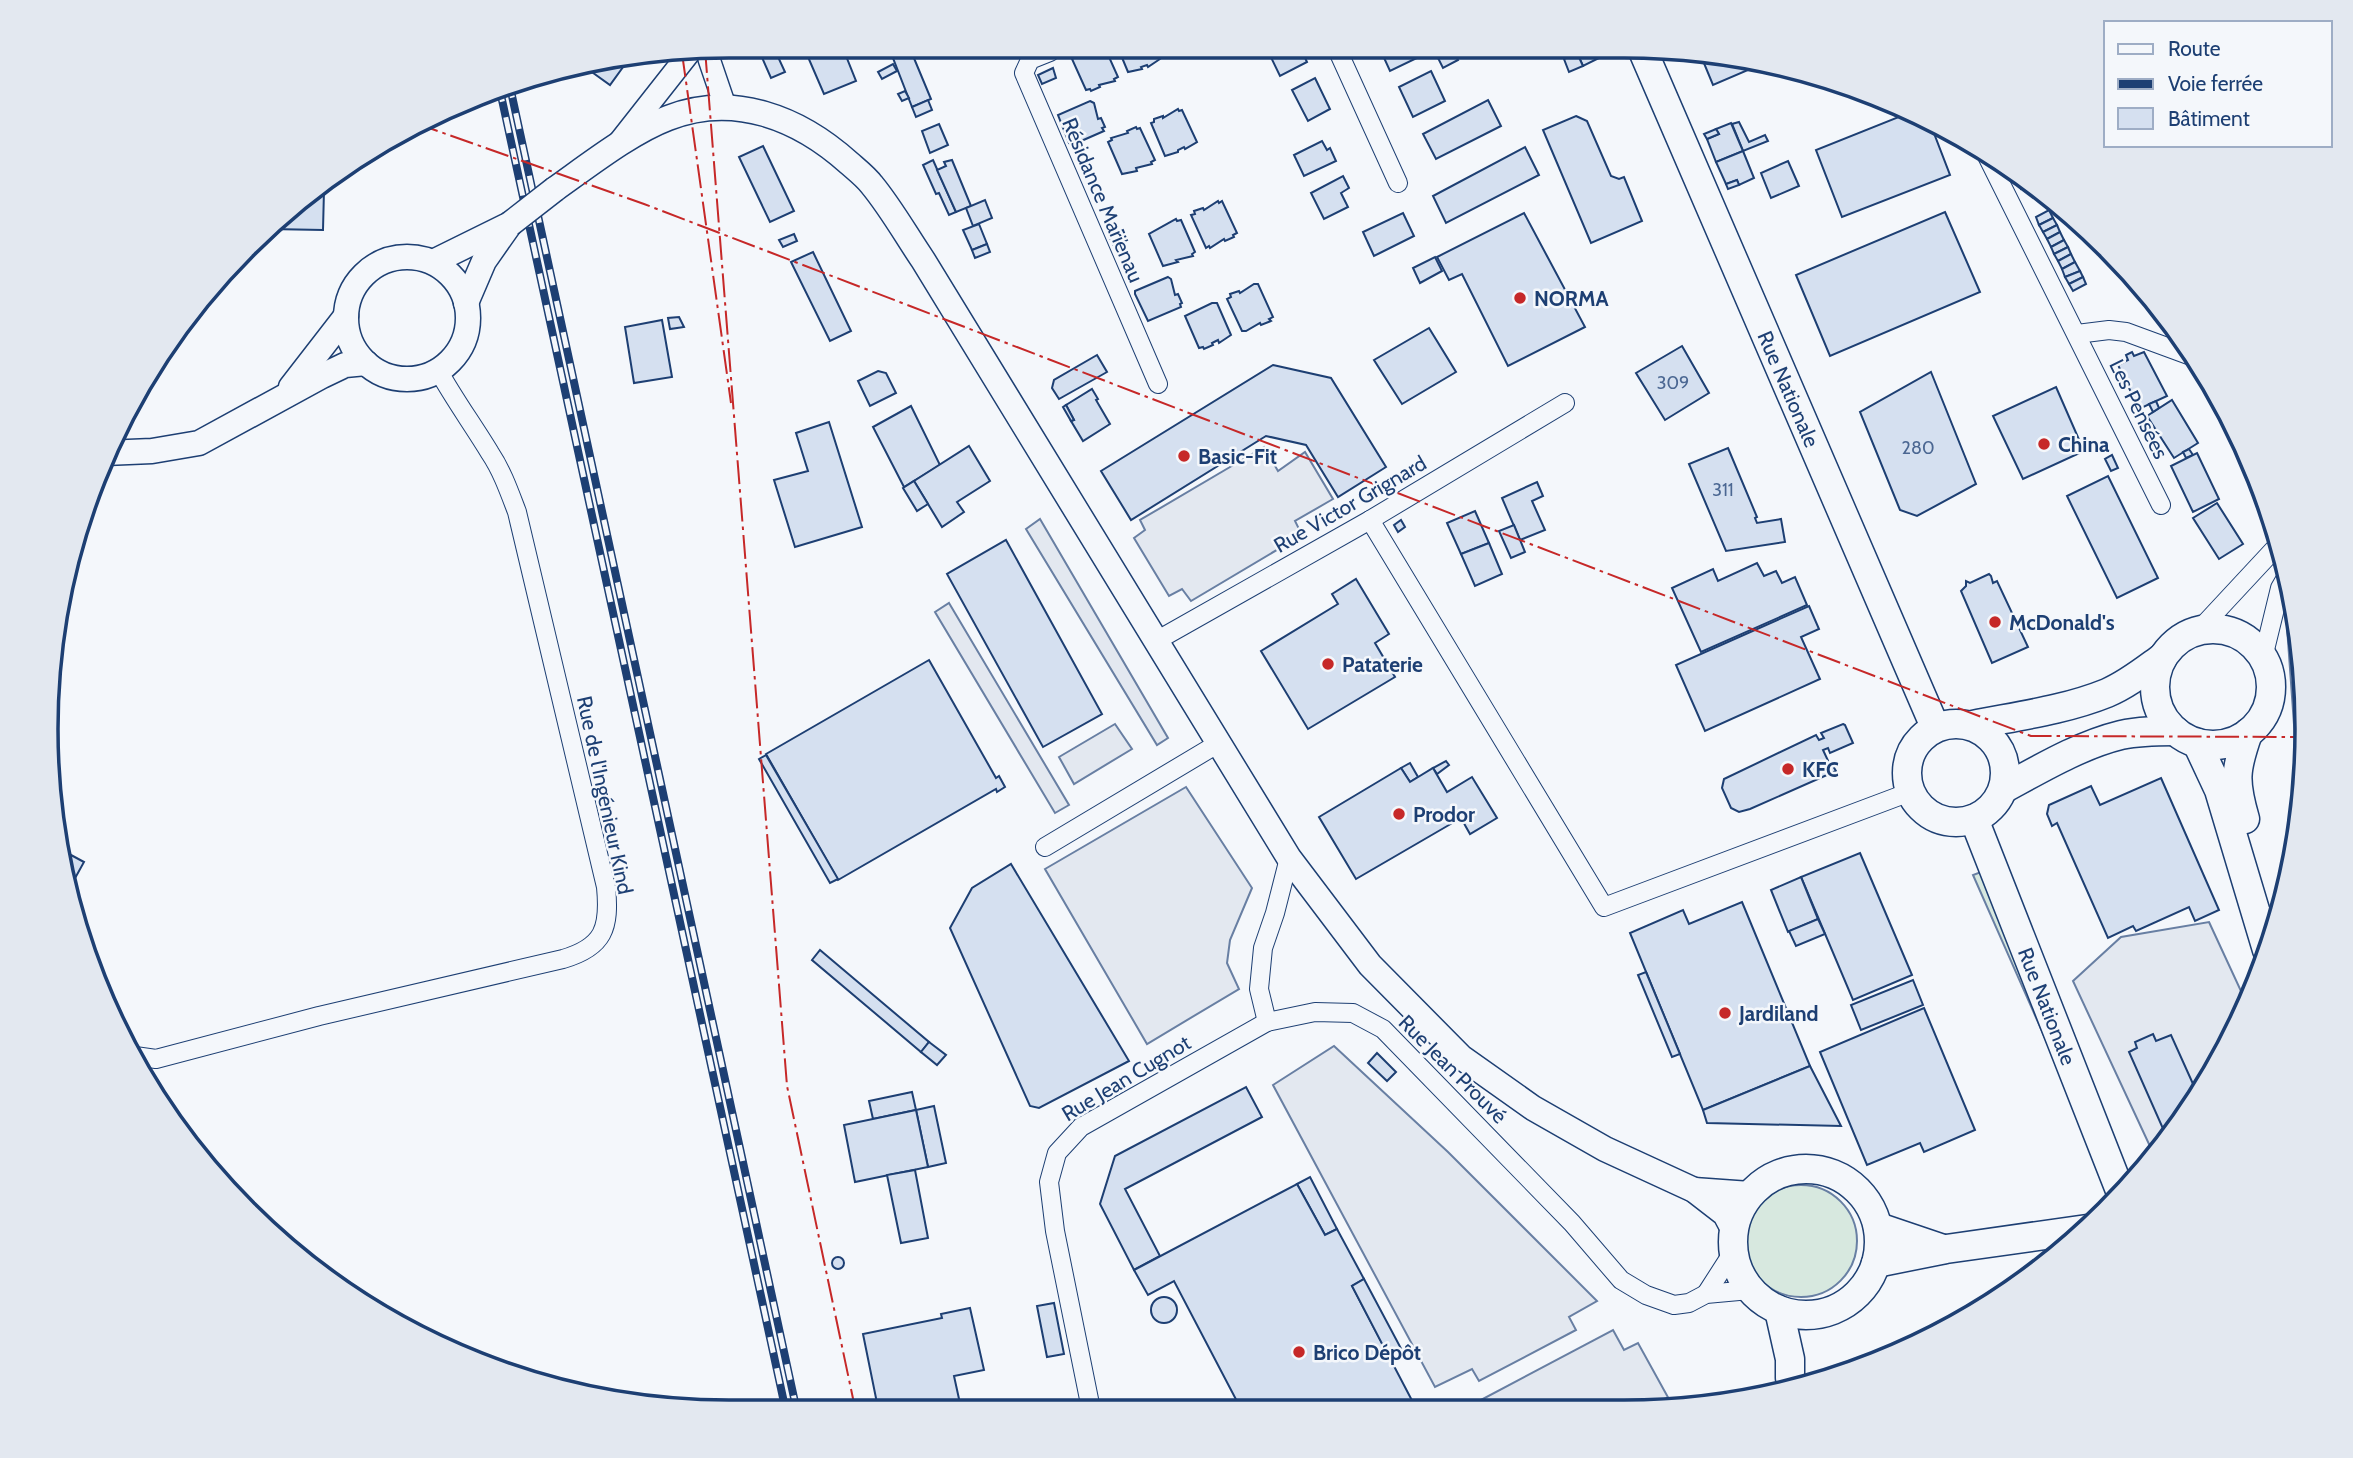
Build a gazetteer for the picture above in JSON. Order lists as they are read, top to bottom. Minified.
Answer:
{"streets":{"main road":["Rue Nationale"],"street":["Résidance Marienau","Les Pensées","Rue Victor Grignard","Rue de l'Ingénieur Kind","Rue Jean Prouvé","Rue Jean Cugnot"]},"crossings":[["Rue Jean Prouvé","Rue Jean Cugnot"]],"places":["NORMA","China","Basic-Fit","McDonald's","Pataterie","KFC","Prodor","Jardiland","Brico Dépôt"],"house_numbers":["309","280","311"],"legend":["Route","Voie ferrée","Bâtiment"]}
